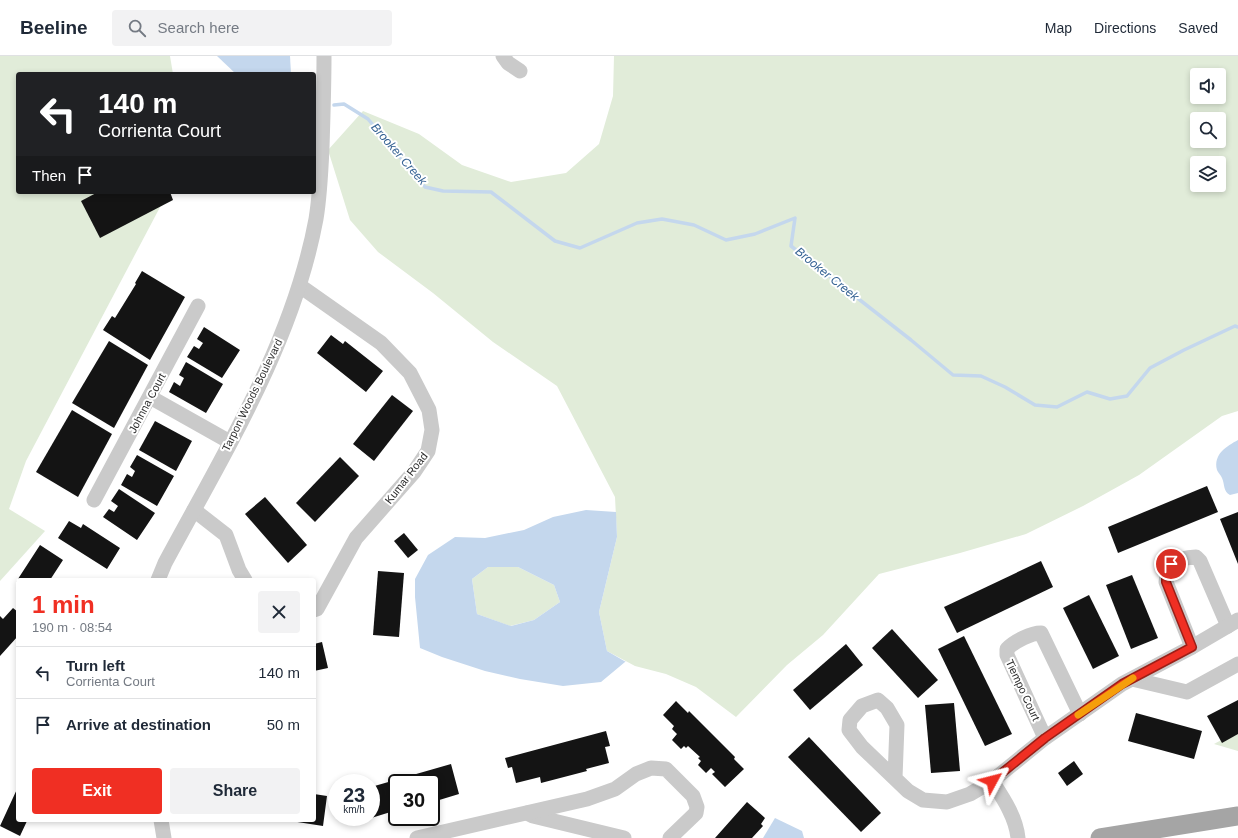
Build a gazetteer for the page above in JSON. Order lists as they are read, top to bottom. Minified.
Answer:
{"streets":{"street":["Tarpon Woods Boulevard","Johnna Court","Kumar Road","Tiempo Court"]},"crossings":[["Tarpon Woods Boulevard","Kumar Road"]],"water":["Brooker Creek"],"page":{"header":"Beeline","search":"Search here","nav":["Map","Directions","Saved"],"turn":["140 m","Corrienta Court"],"then":"Then","heading":["1 min","190 m · 08:54"],"list":[{"name":"Turn left","note":"Corrienta Court","value":"140 m"},{"name":"Arrive at destination","value":"50 m"}],"buttons":["Exit","Share"],"speed":"23 km/h","limit":"30"}}
